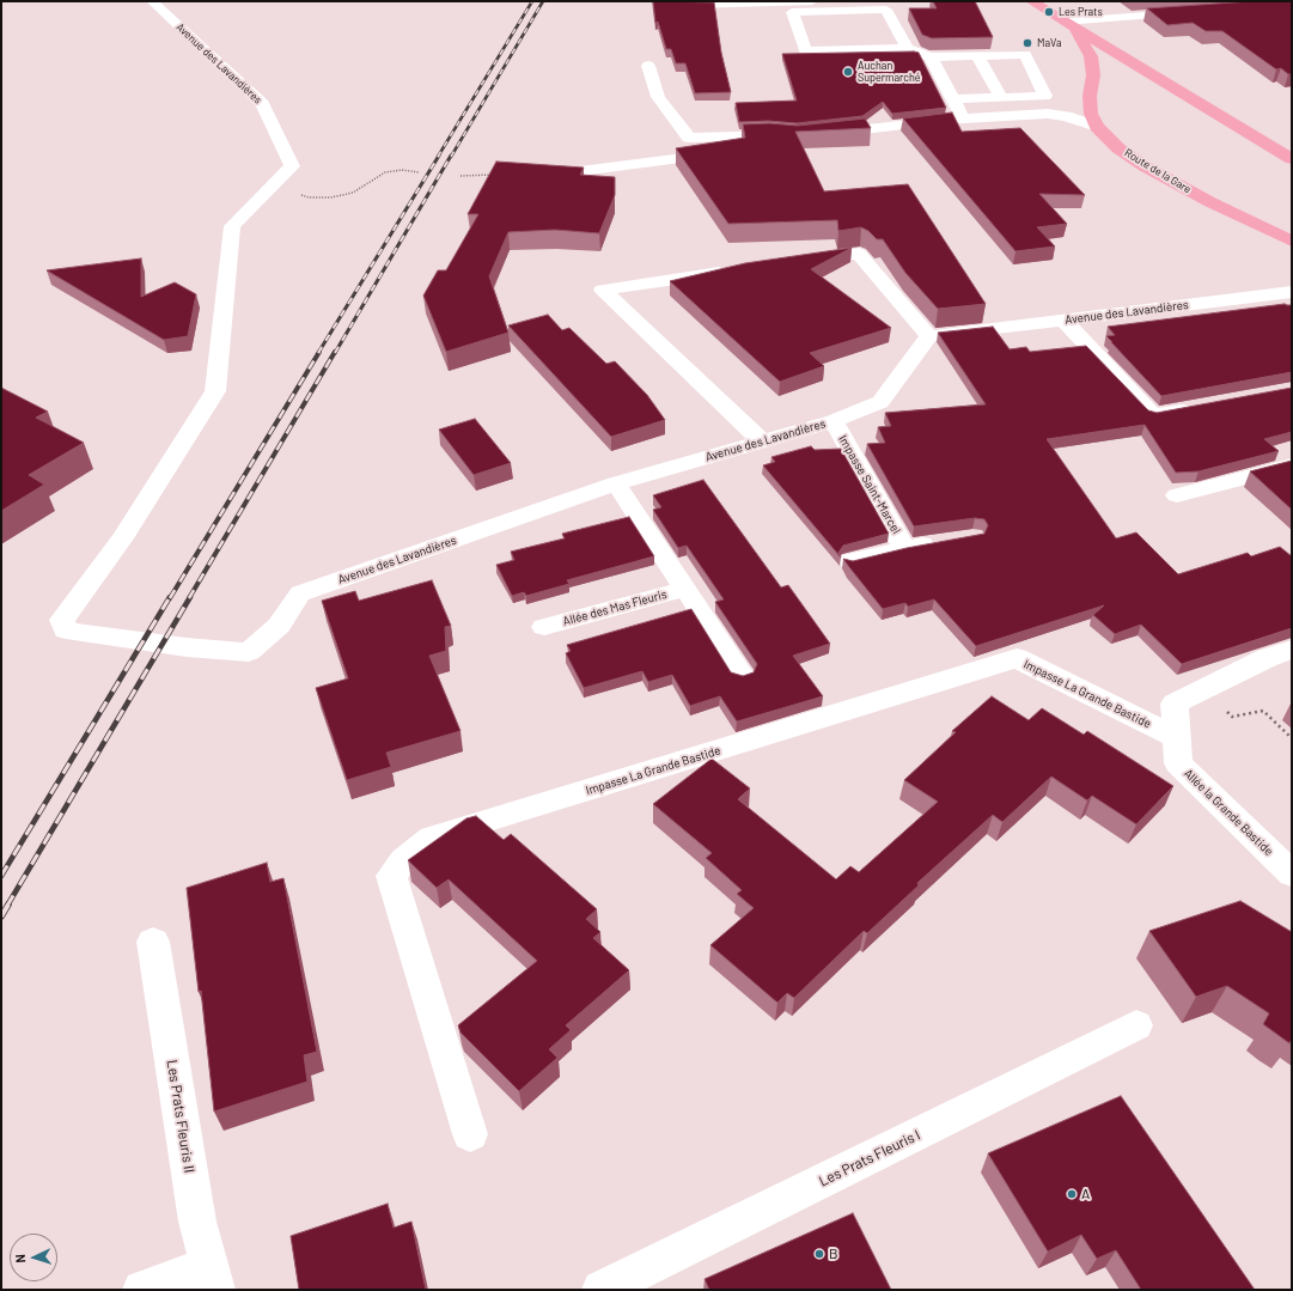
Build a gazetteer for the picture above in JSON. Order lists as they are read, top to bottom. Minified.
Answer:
{"streets":{"main road":["Route de la Gare"],"street":["Avenue des Lavandières","Impasse Saint-Marcel","Allée des Mas Fleuris","Impasse La Grande Bastide","Allée la Grande Bastide","Les Prats Fleuris II","Les Prats Fleuris I"]},"crossings":[["Avenue des Lavandières","Impasse Saint-Marcel"],["Avenue des Lavandières","Allée des Mas Fleuris"],["Impasse La Grande Bastide","Allée la Grande Bastide"]],"places":["Les Prats","MaVa","Auchan Supermarché","A","B"],"north":"left"}
